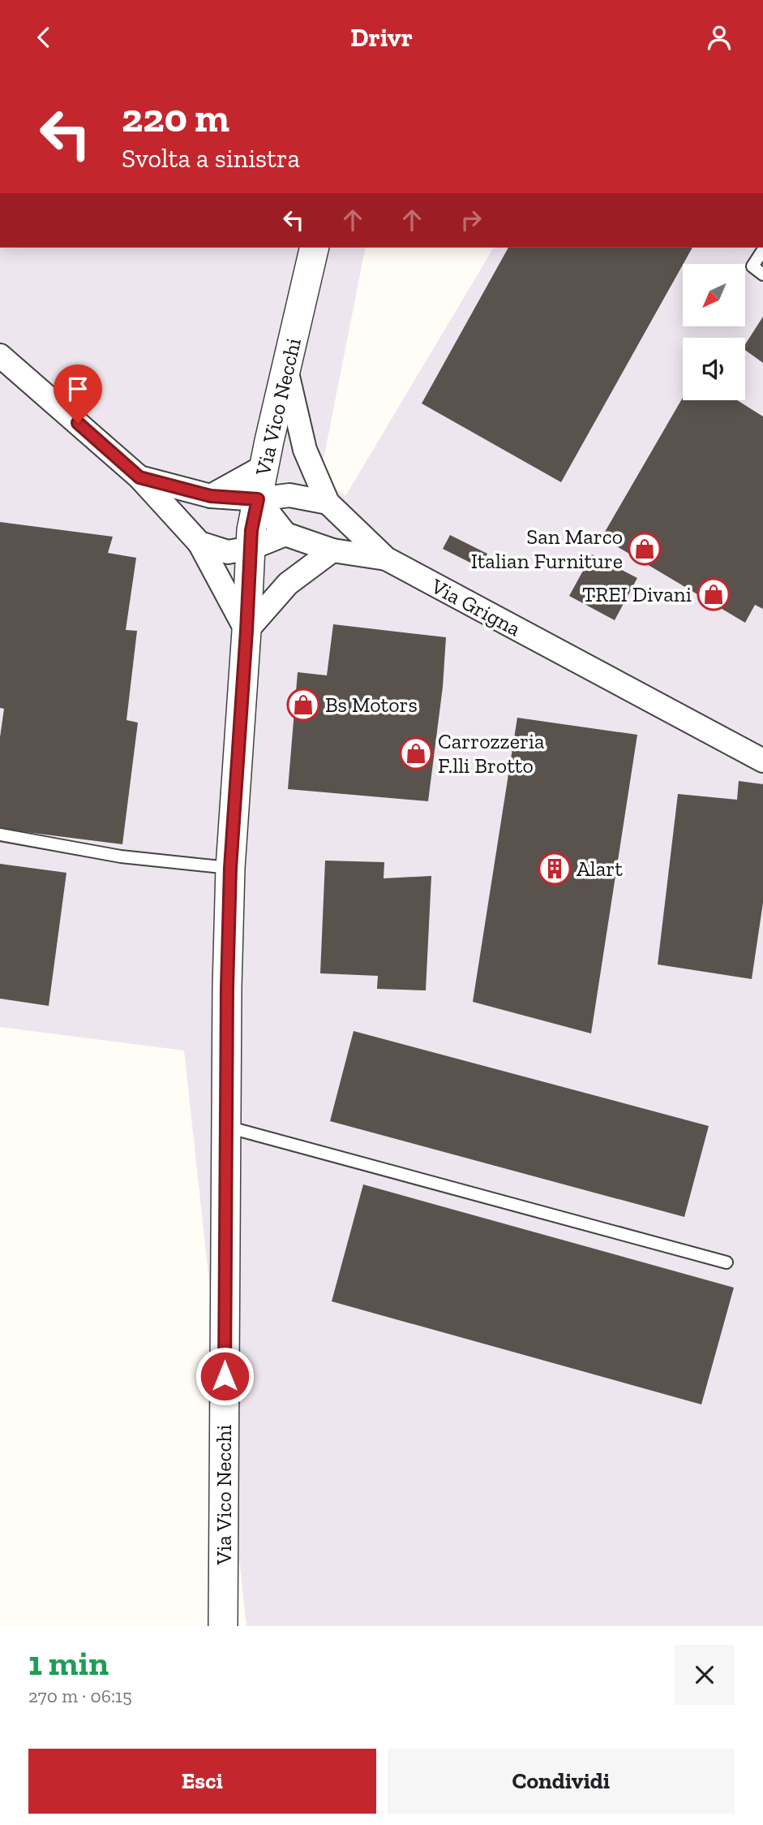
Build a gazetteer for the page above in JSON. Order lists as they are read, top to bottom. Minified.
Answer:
{"streets":{"street":["Via Vico Necchi","Via Grigna"]},"crossings":[["Via Vico Necchi","Via Grigna"]],"places":{"shop":["San Marco Italian Furniture","TREI Divani","Bs Motors","Carrozzeria F.lli Brotto"],"building":["Alart"]},"north":"bottom left","page":{"header":"Drivr","turn":["220 m","Svolta a sinistra"],"heading":["1 min","270 m · 06:15"],"buttons":["Esci","Condividi"]}}
